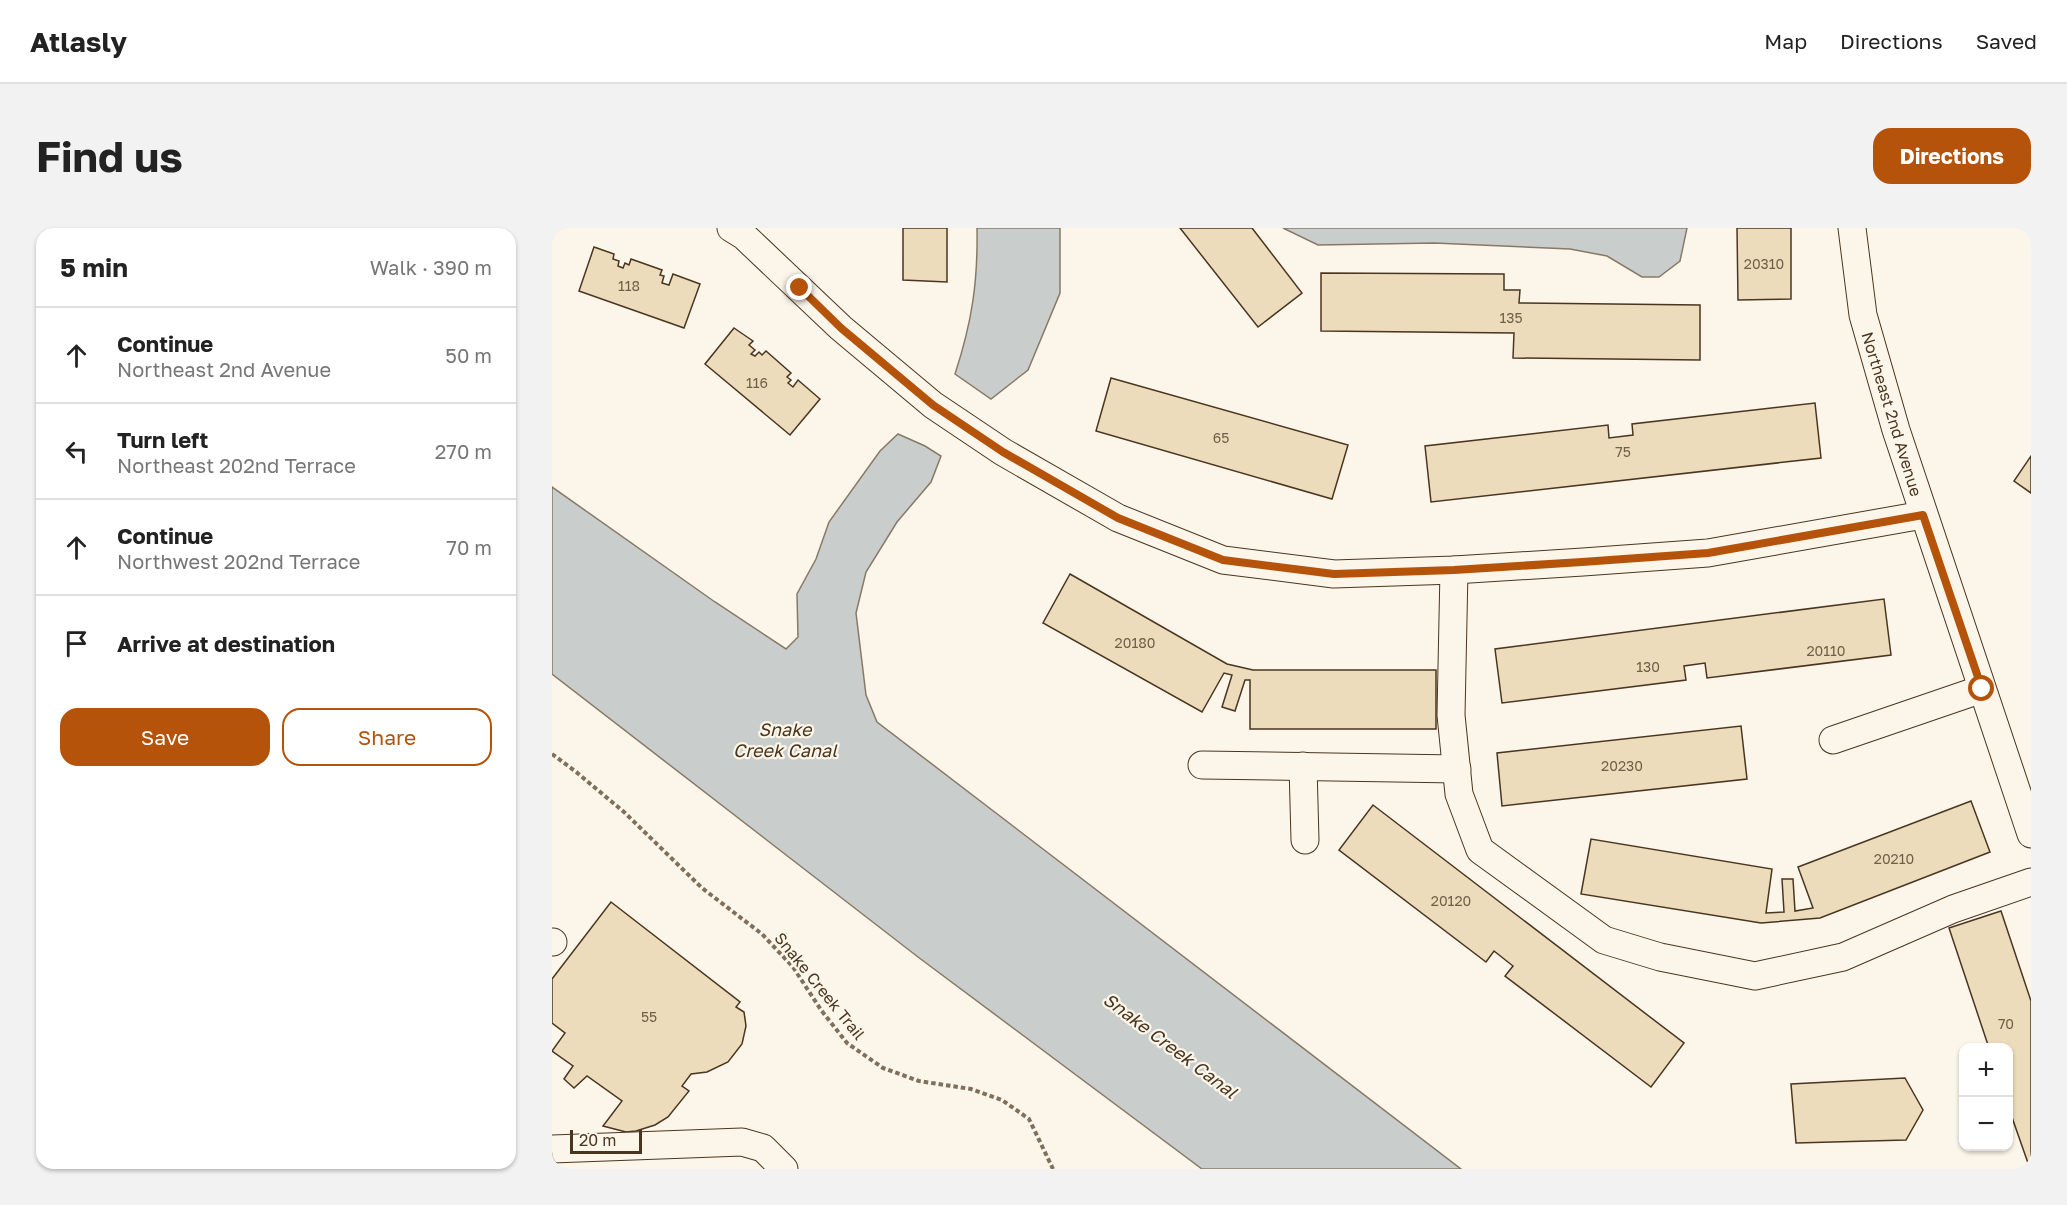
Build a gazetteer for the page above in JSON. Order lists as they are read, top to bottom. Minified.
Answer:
{"streets":{"street":["Northeast 2nd Avenue"],"path":["Snake Creek Trail"]},"water":["Snake Creek Canal"],"house_numbers":["20310","118","135","116","65","75","20180","20110","130","20230","20210","20120","55","70"],"scale_bar":"20 m","page":{"header":"Atlasly","nav":["Map","Directions","Saved"],"buttons":["Directions",["Save","Share"]],"title":"Find us","heading":["5 min","Walk · 390 m"],"list":[["Continue","Northeast 2nd Avenue","50 m"],["Turn left","Northeast 202nd Terrace","270 m"],["Continue","Northwest 202nd Terrace","70 m"],"Arrive at destination"],"map_buttons":["+","−"],"scale":"20 m"}}
